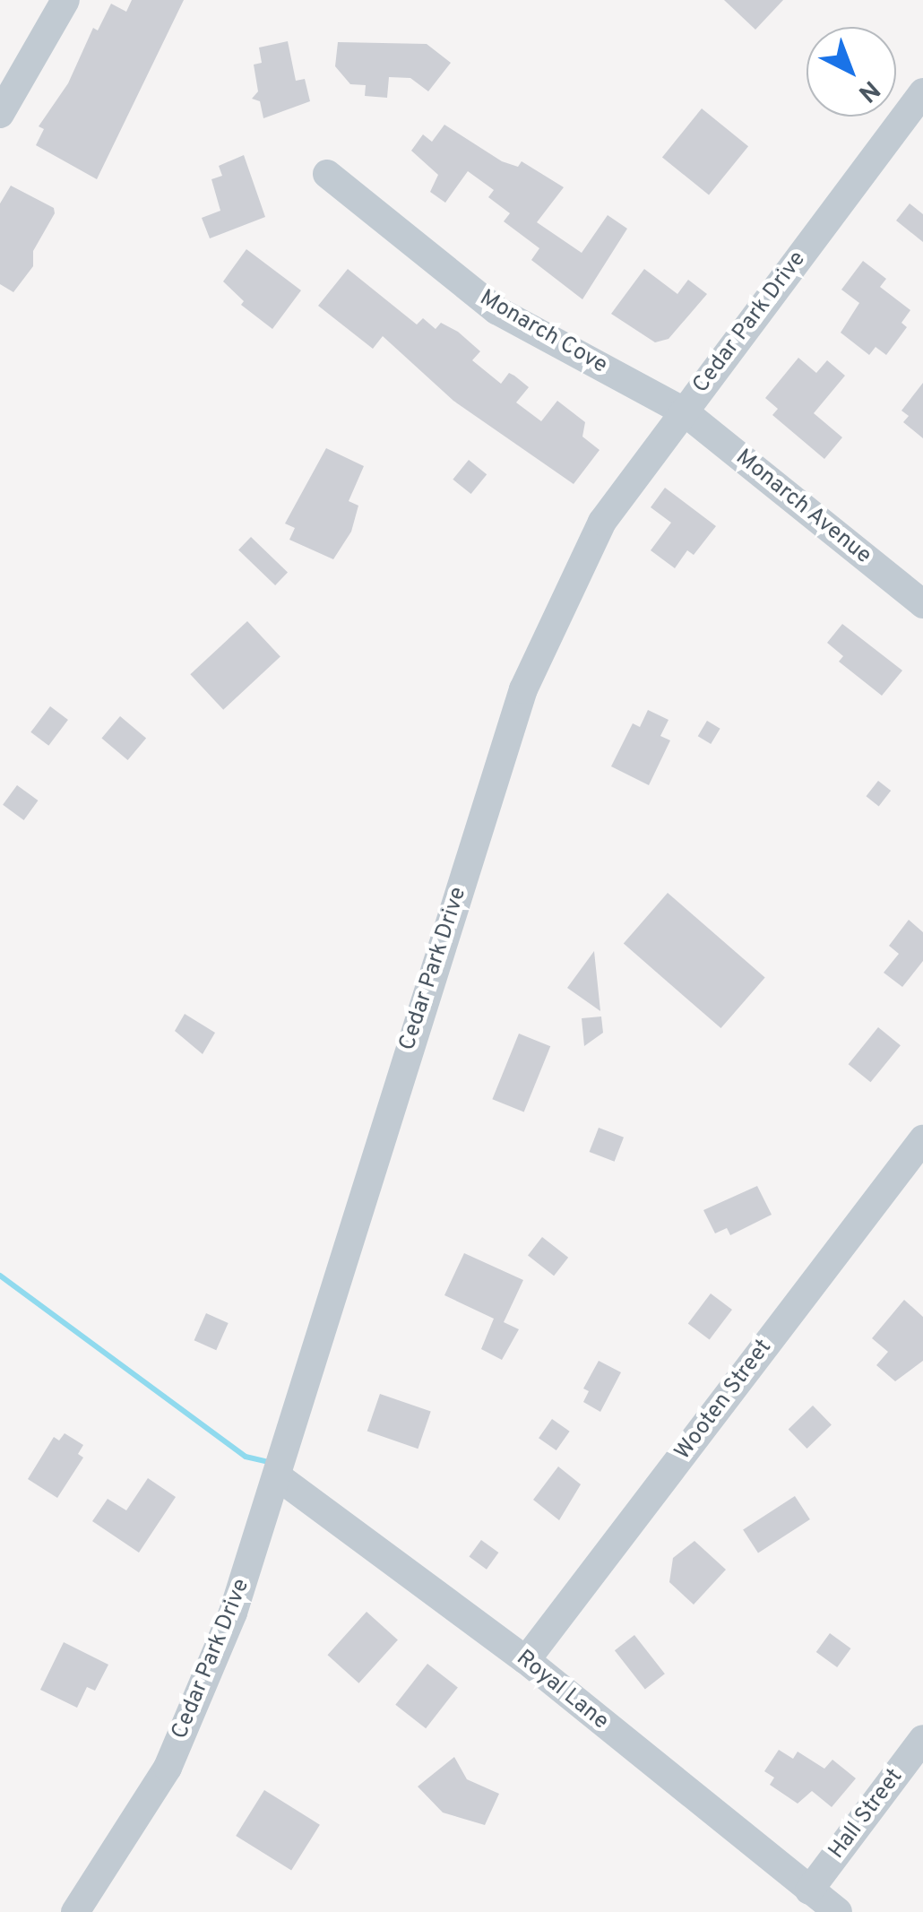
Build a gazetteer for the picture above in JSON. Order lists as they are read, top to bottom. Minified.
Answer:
{"streets":{"street":["Cedar Park Drive","Monarch Cove","Monarch Avenue","Wooten Street","Royal Lane","Hall Street"]},"crossings":[["Cedar Park Drive","Monarch Cove"],["Cedar Park Drive","Monarch Avenue"],["Cedar Park Drive","Royal Lane"],["Monarch Cove","Monarch Avenue"],["Wooten Street","Royal Lane"],["Royal Lane","Hall Street"]],"north":"bottom right"}
